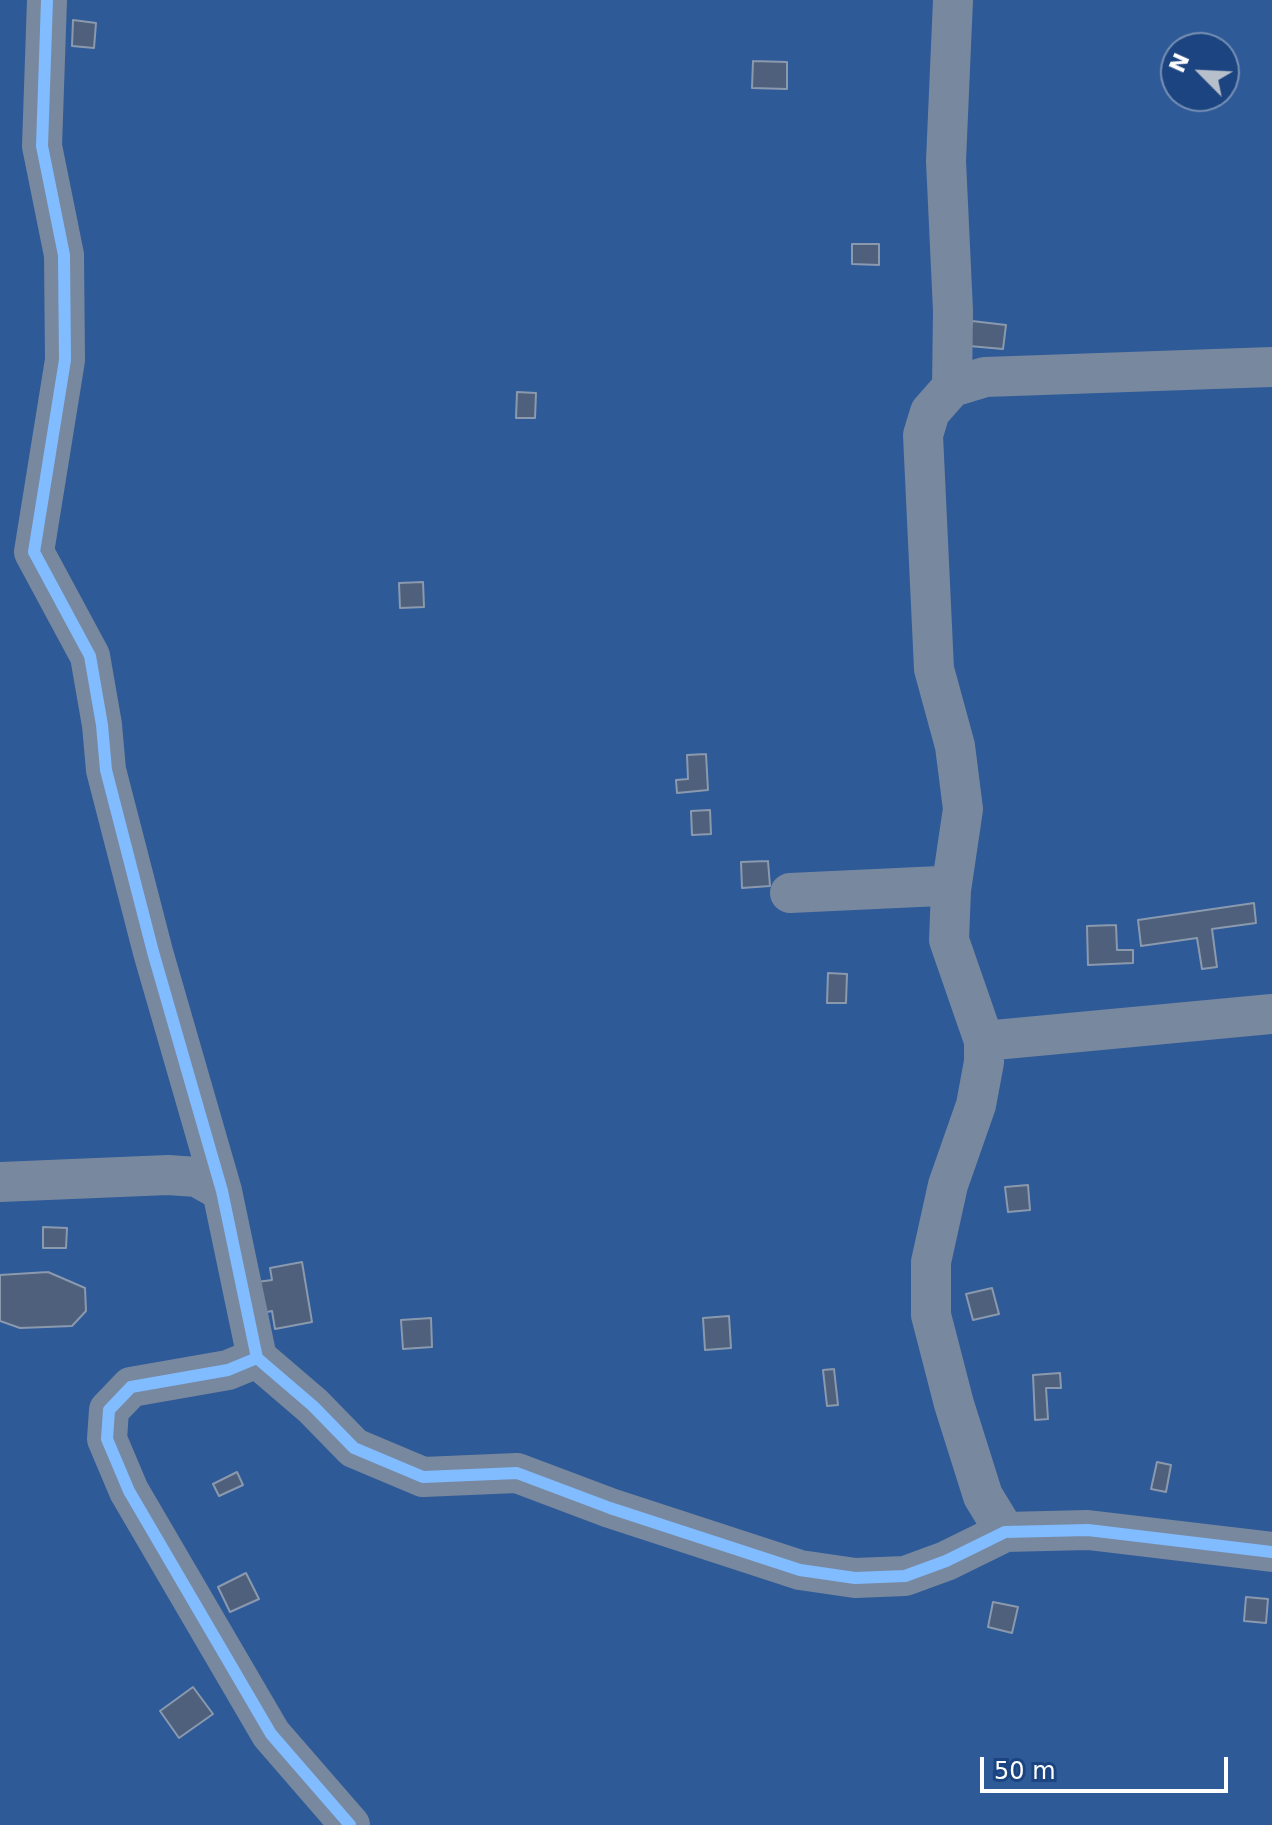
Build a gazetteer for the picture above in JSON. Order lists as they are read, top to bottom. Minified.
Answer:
{"scale_bar":"50 m","north":"top left"}
